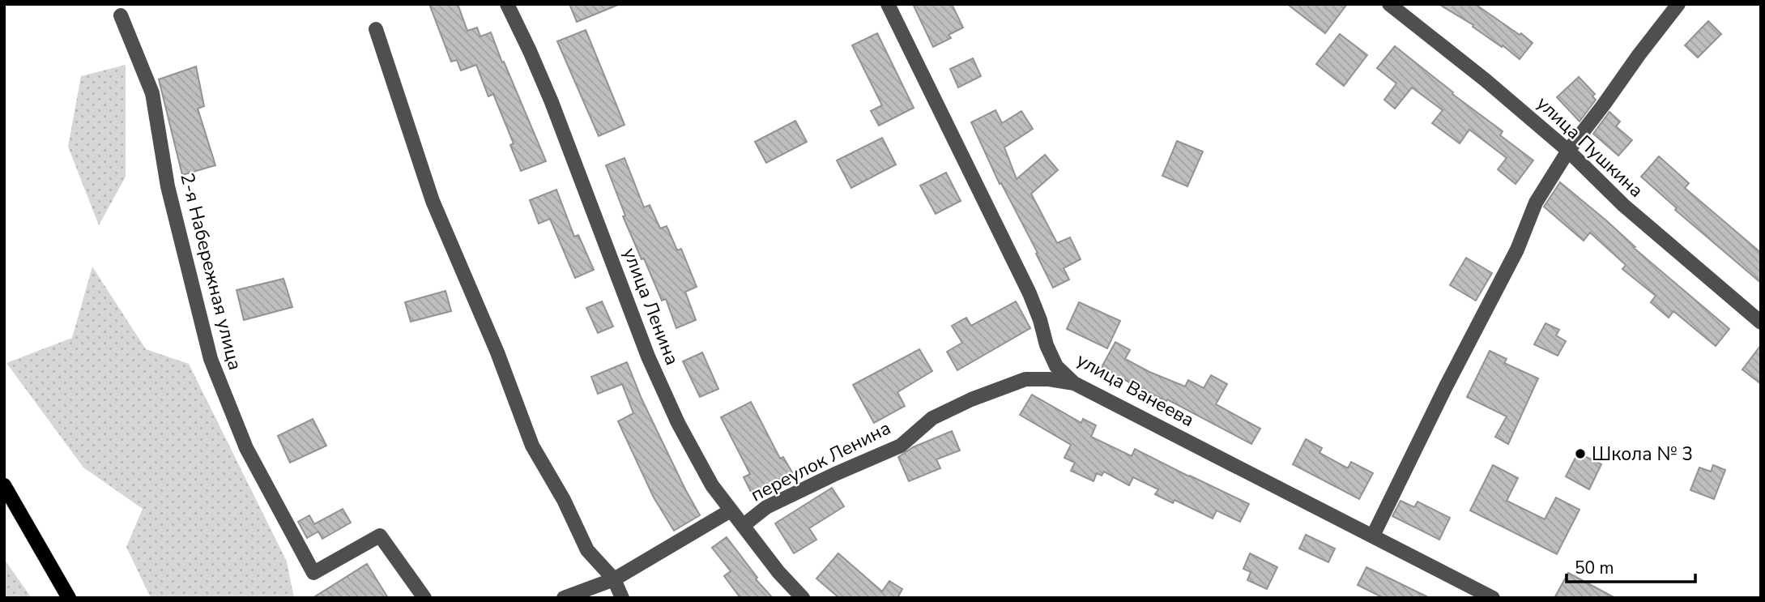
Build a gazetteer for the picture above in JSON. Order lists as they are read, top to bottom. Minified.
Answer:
{"streets":{"street":["улица Пушкина","2-я Набережная улица","улица Ленина","улица Ванеева","переулок Ленина"]},"crossings":[["улица Ленина","переулок Ленина"],["улица Ванеева","переулок Ленина"]],"places":["Школа № 3"],"scale_bar":"50 m"}
